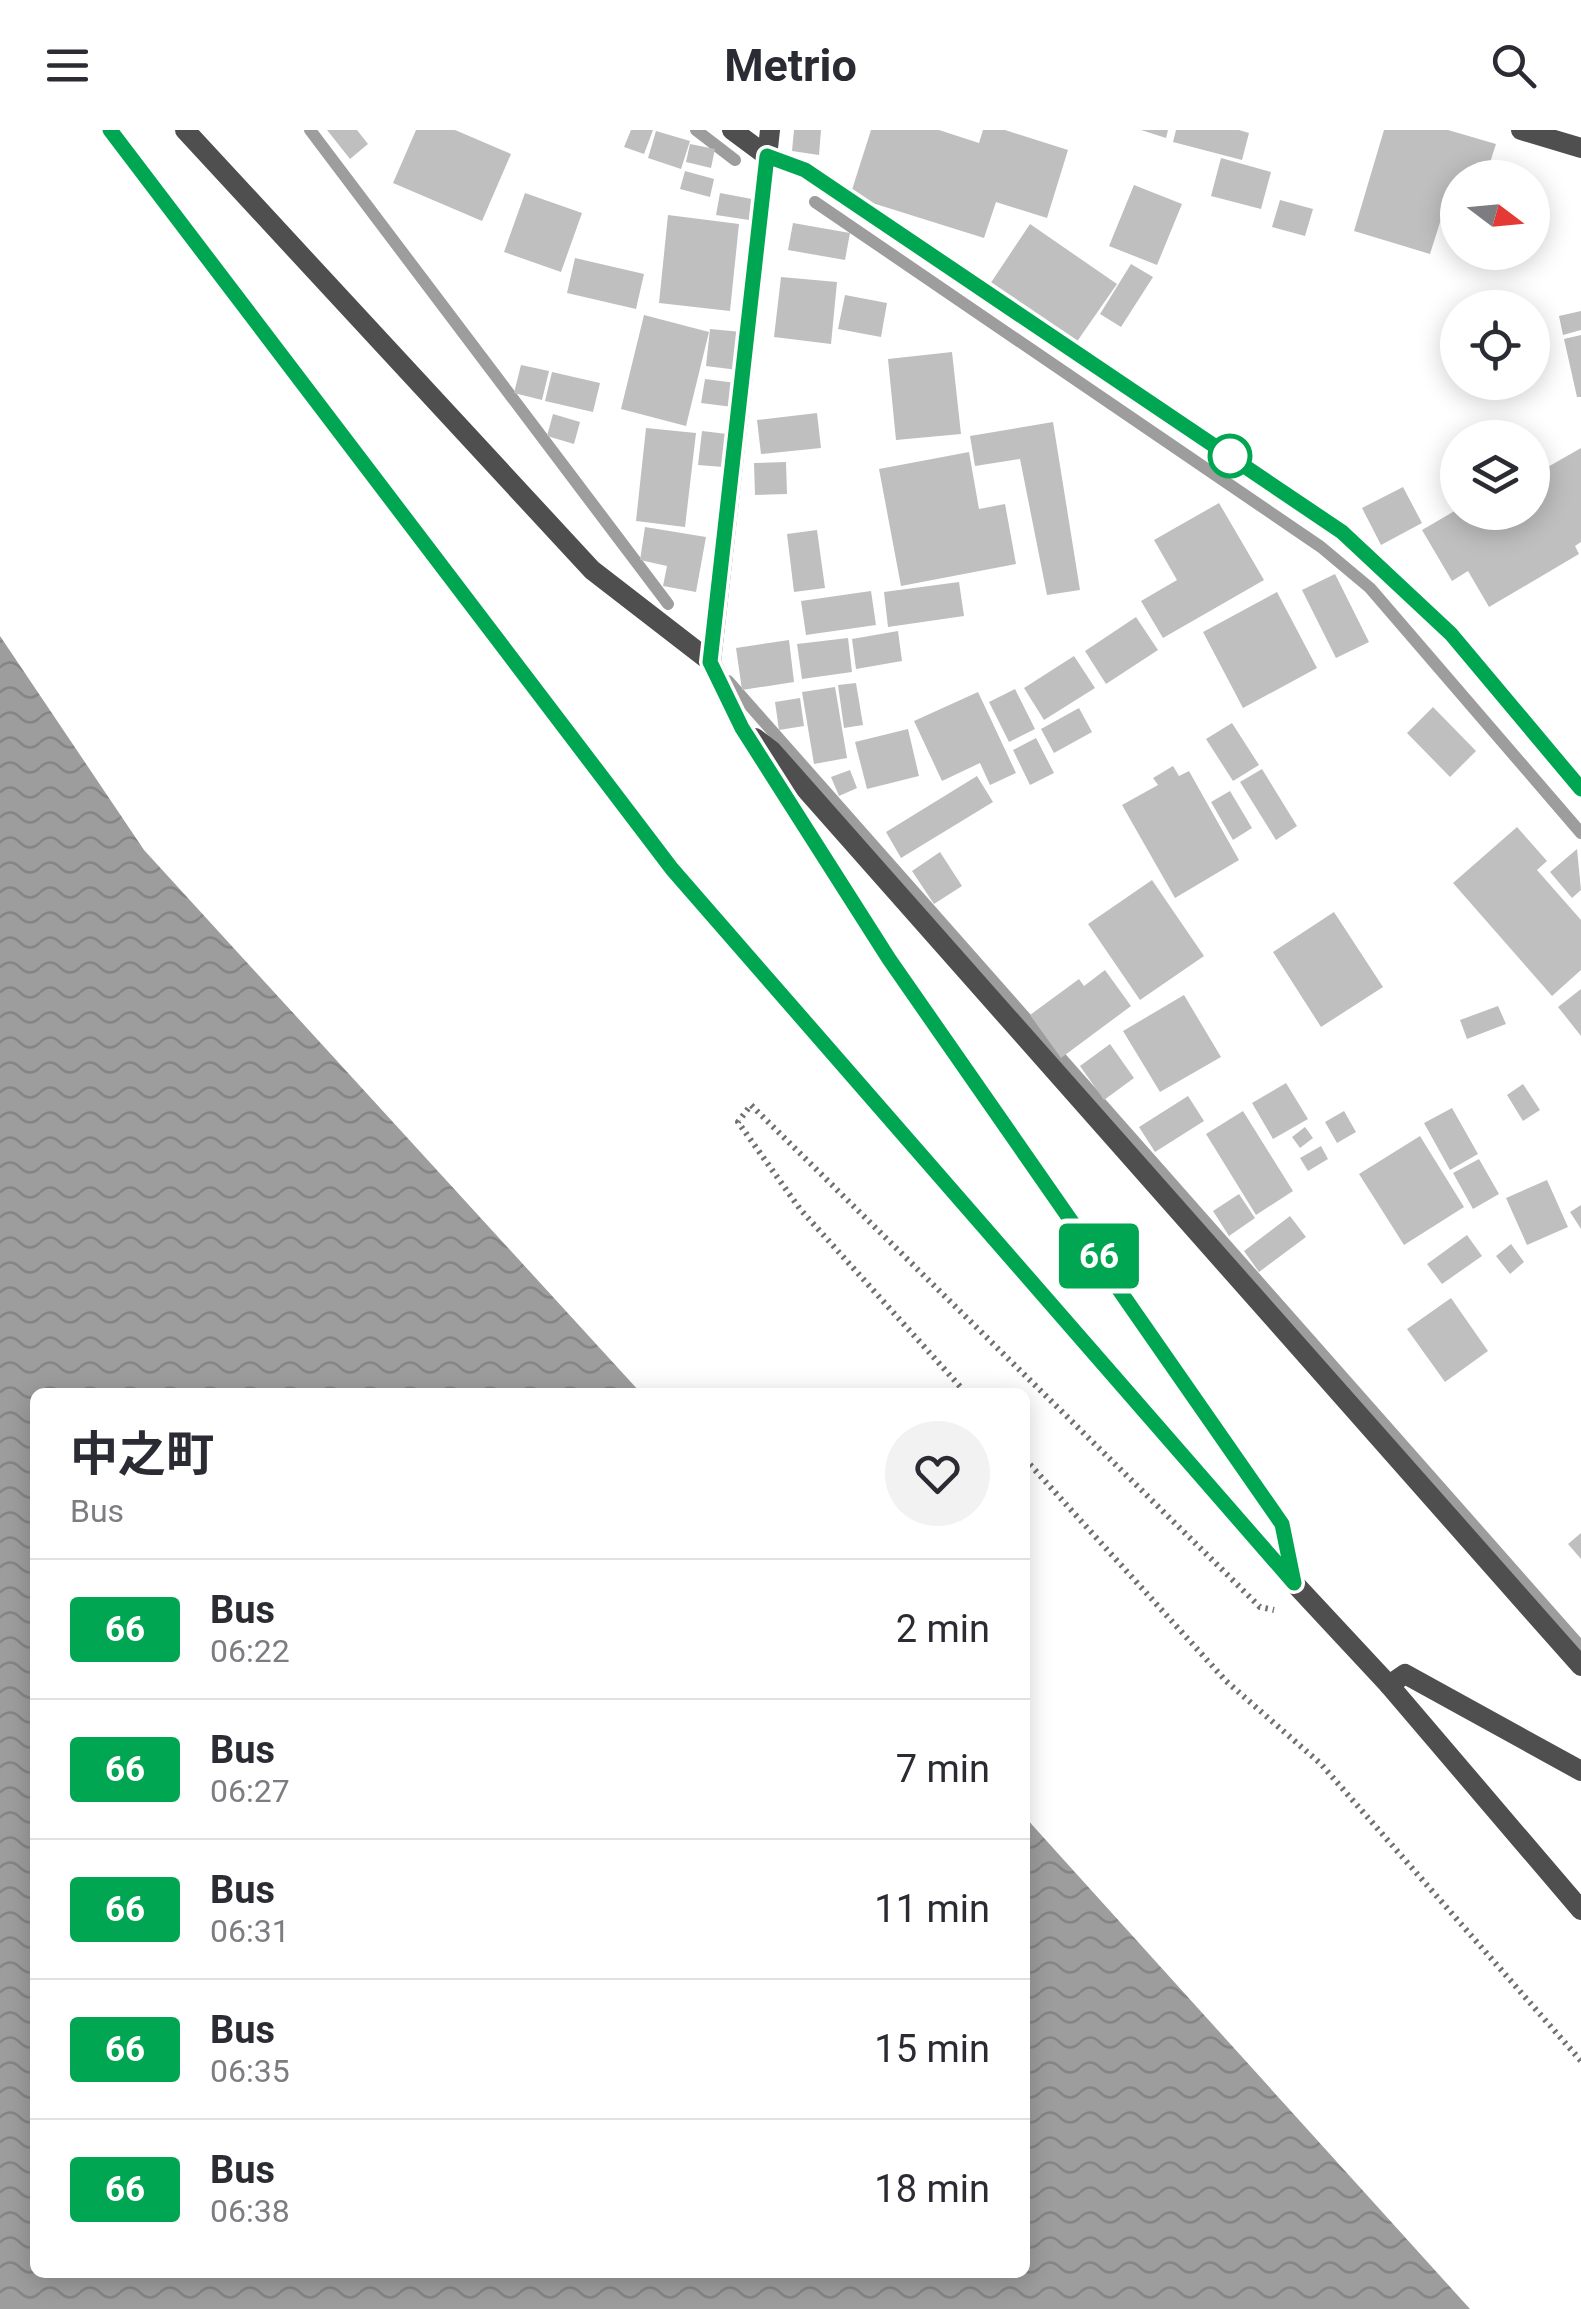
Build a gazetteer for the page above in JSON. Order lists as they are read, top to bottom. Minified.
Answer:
{"lines":["bus line 66"],"north":"right","page":{"header":"Metrio","on_map":"66","heading":["中之町","Bus"],"list":[{"mark":"66","name":"Bus","note":"06:22","value":"2 min"},{"mark":"66","name":"Bus","note":"06:27","value":"7 min"},{"mark":"66","name":"Bus","note":"06:31","value":"11 min"},{"mark":"66","name":"Bus","note":"06:35","value":"15 min"},{"mark":"66","name":"Bus","note":"06:38","value":"18 min"}]}}
